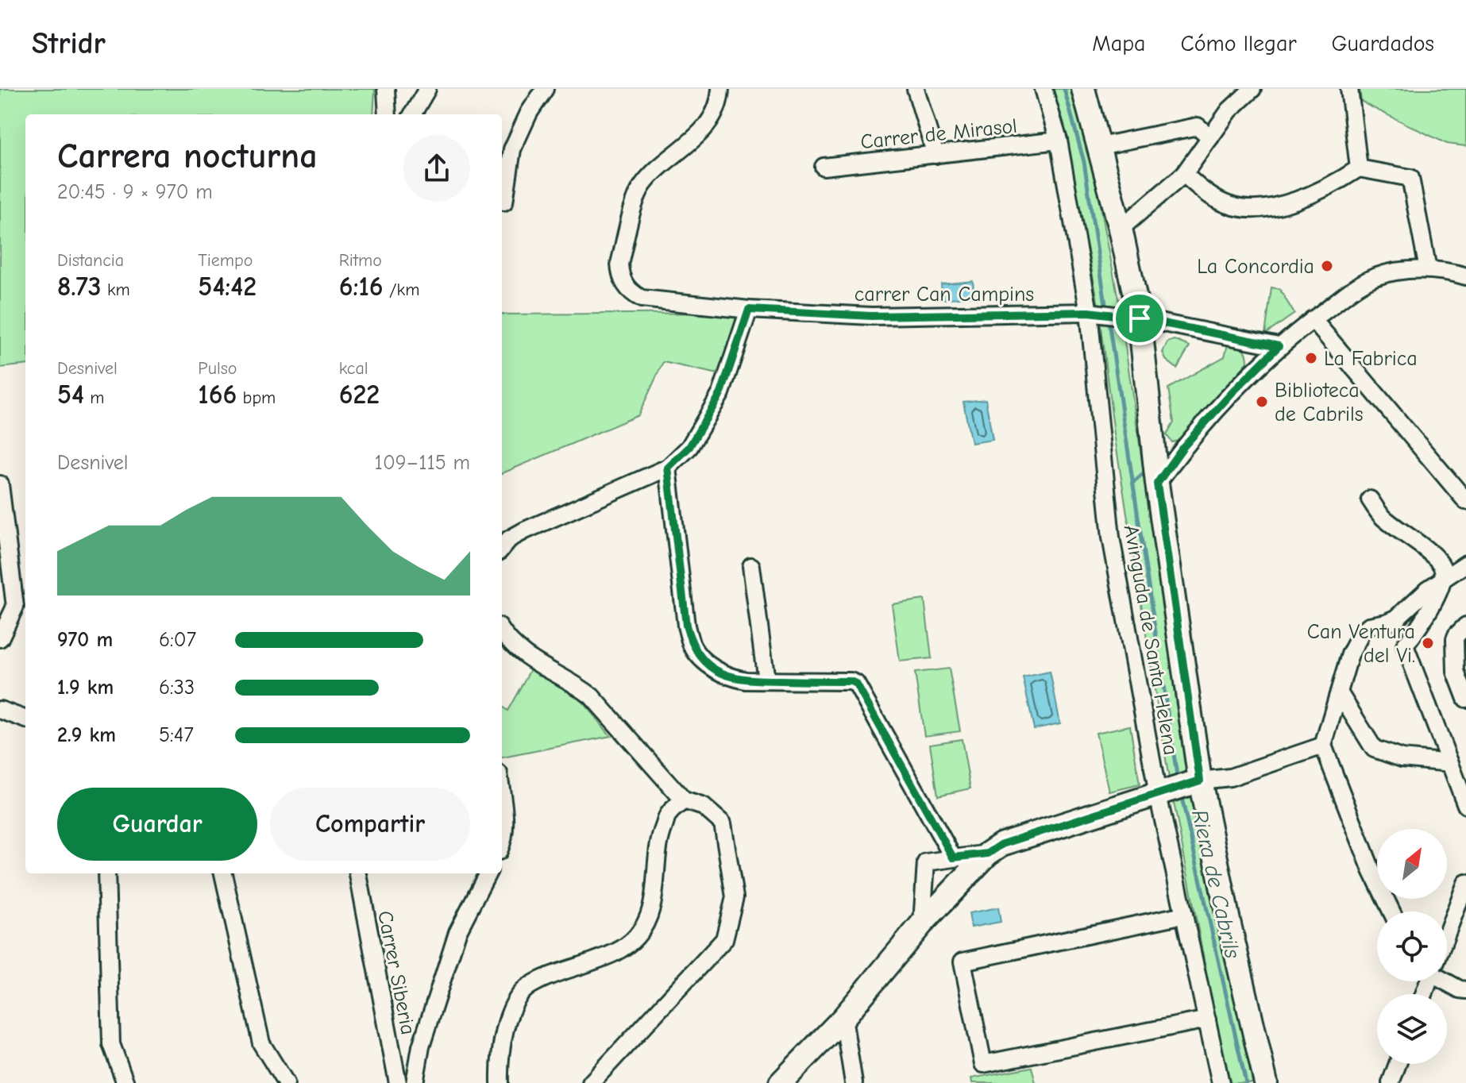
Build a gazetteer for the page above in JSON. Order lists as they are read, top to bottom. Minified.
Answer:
{"streets":{"street":["Carrer de Mirasol","carrer Can Campins","Avinguda de Santa Helena","Carrer Siberia"]},"crossings":[["Carrer de Mirasol","Avinguda de Santa Helena"],["carrer Can Campins","Avinguda de Santa Helena"]],"water":["Riera de Cabrils"],"places":["La Concordia","La Fabrica","Biblioteca de Cabrils","Can Ventura del Vi."],"north":"top right","page":{"header":"Stridr","nav":["Mapa","Cómo llegar","Guardados"],"heading":["Carrera nocturna","20:45 · 9 × 970 m"],"stats":[["Distancia","8.73 km"],["Tiempo","54:42"],["Ritmo","6:16 /km"],["Desnivel","54 m"],["Pulso","166 bpm"],["kcal","622"]],"chart":["Desnivel","109–115 m"],"list":[{"name":"970 m","note":"6:07"},{"name":"1.9 km","note":"6:33"},{"name":"2.9 km","note":"5:47"}],"buttons":["Guardar","Compartir"]}}
